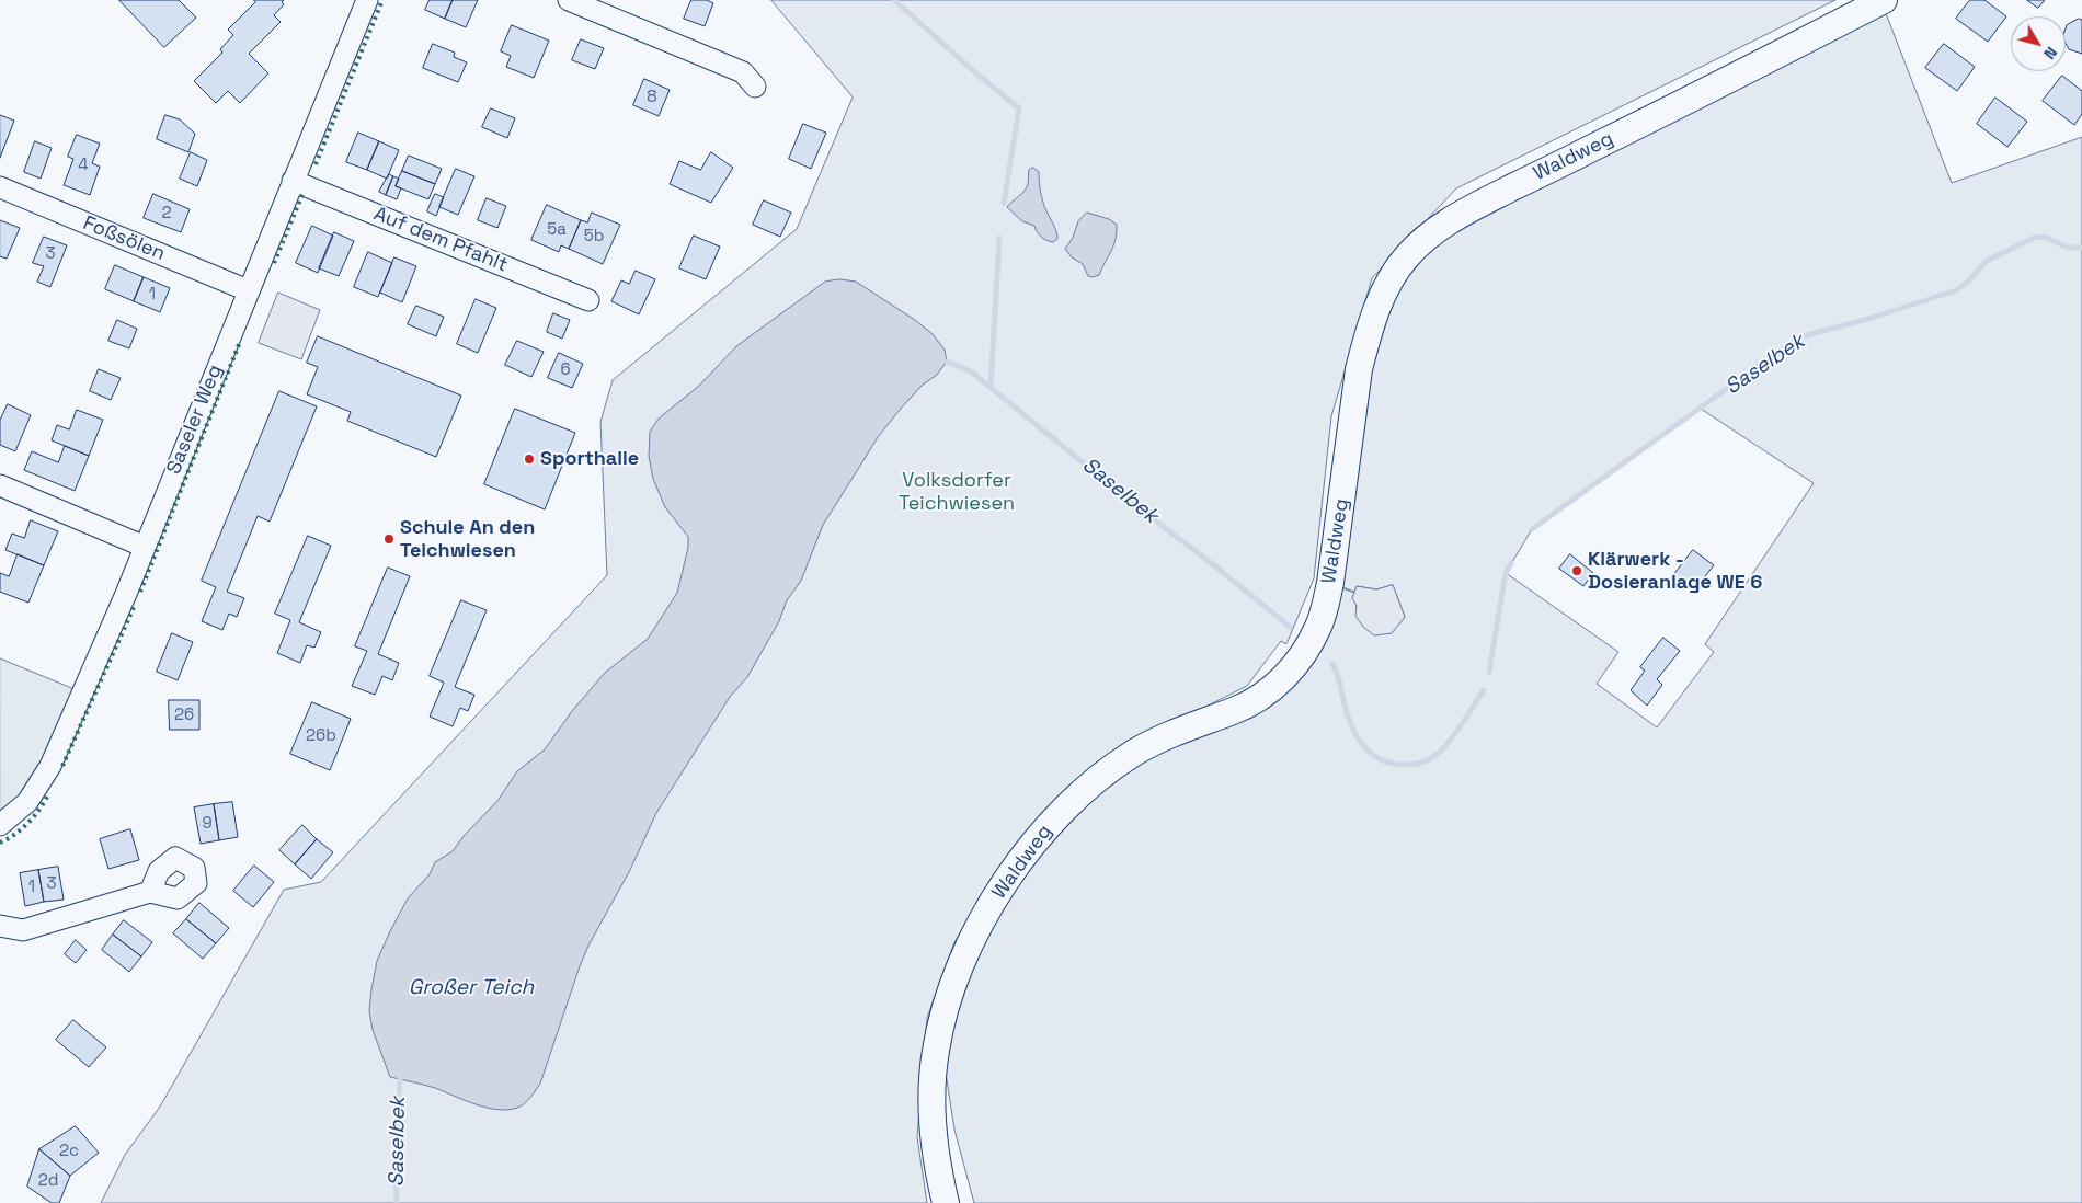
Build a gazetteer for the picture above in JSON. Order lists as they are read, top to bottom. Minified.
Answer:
{"streets":{"main road":["Waldweg"],"street":["Foßsölen","Auf dem Pfahlt","Saseler Weg"]},"crossings":[["Foßsölen","Saseler Weg"],["Auf dem Pfahlt","Saseler Weg"]],"water":["Saselbek","Großer Teich"],"parks":["Volksdorfer Teichwiesen"],"places":["Sporthalle","Schule An den Teichwiesen","Klärwerk - Dosieranlage WE 6"],"house_numbers":["8","4","2","5a","5b","3","1","6","26","26b","9","3","1","2c","2d"],"north":"bottom right"}
